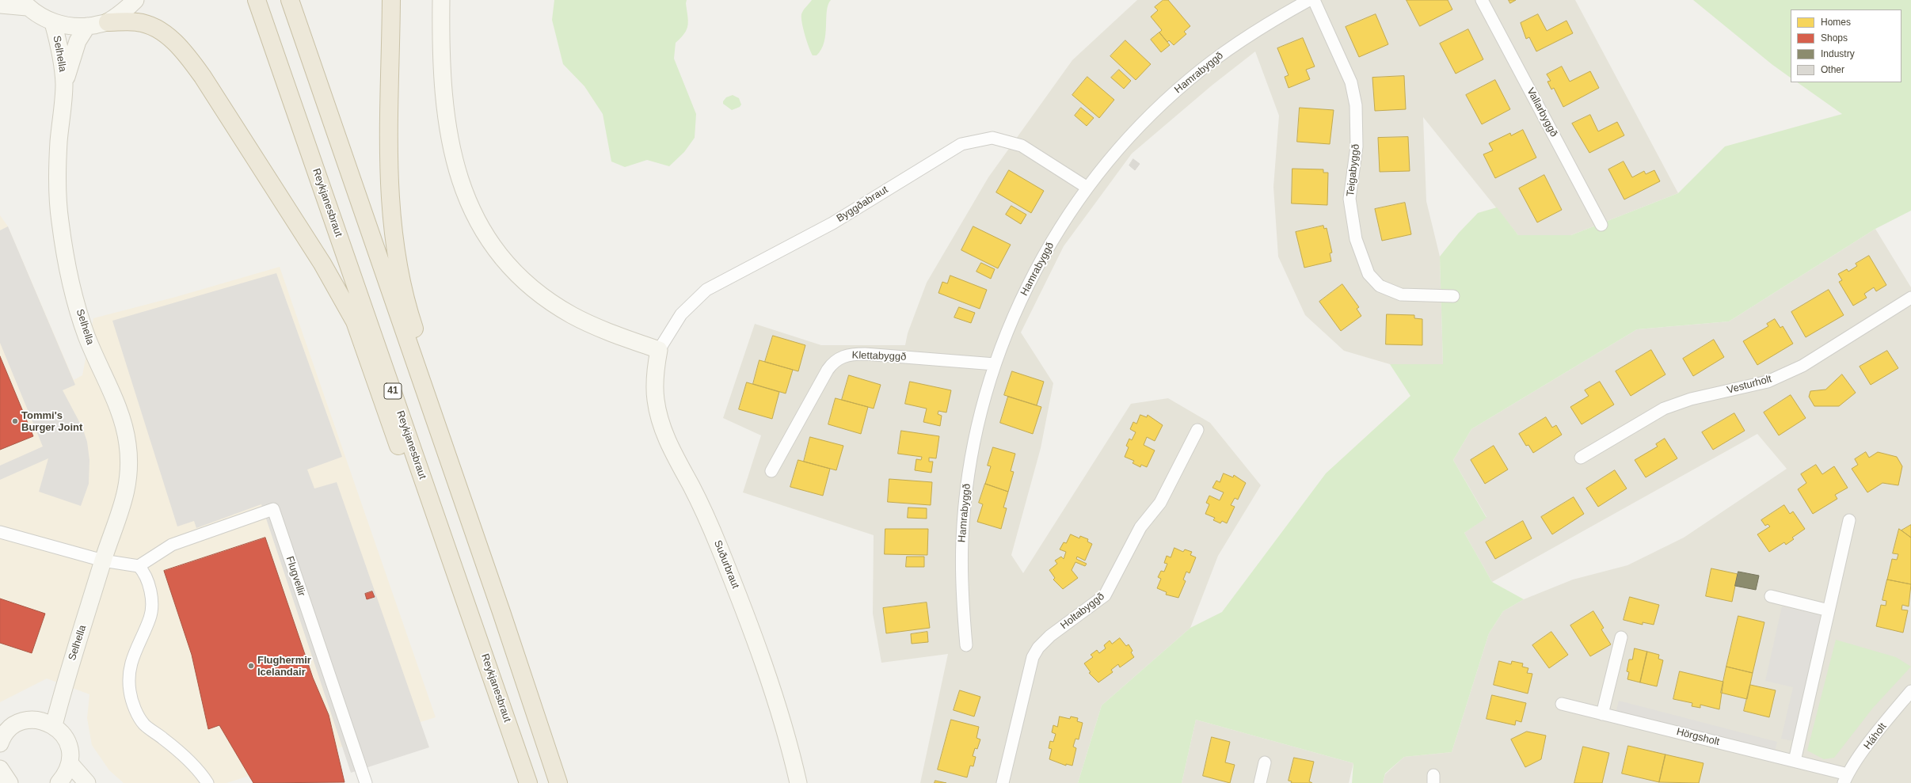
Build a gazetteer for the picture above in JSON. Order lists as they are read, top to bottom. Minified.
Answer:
{"streets":{"highway":["Reykjanesbraut","41"],"street":["Selhella","Hamrabyggð","Vallarbyggð","Teigabyggð","Byggðabraut","Klettabyggð","Vesturholt","Suðurbraut","Flugvellir","Holtabyggð","Háholt","Hörgsholt"]},"crossings":[["Hamrabyggð","Byggðabraut"],["Hamrabyggð","Klettabyggð"],["Byggðabraut","Suðurbraut"],["Háholt","Hörgsholt"]],"places":["Tommi's Burger Joint","Flughermir Icelandair"],"legend":["Homes","Shops","Industry","Other"]}
